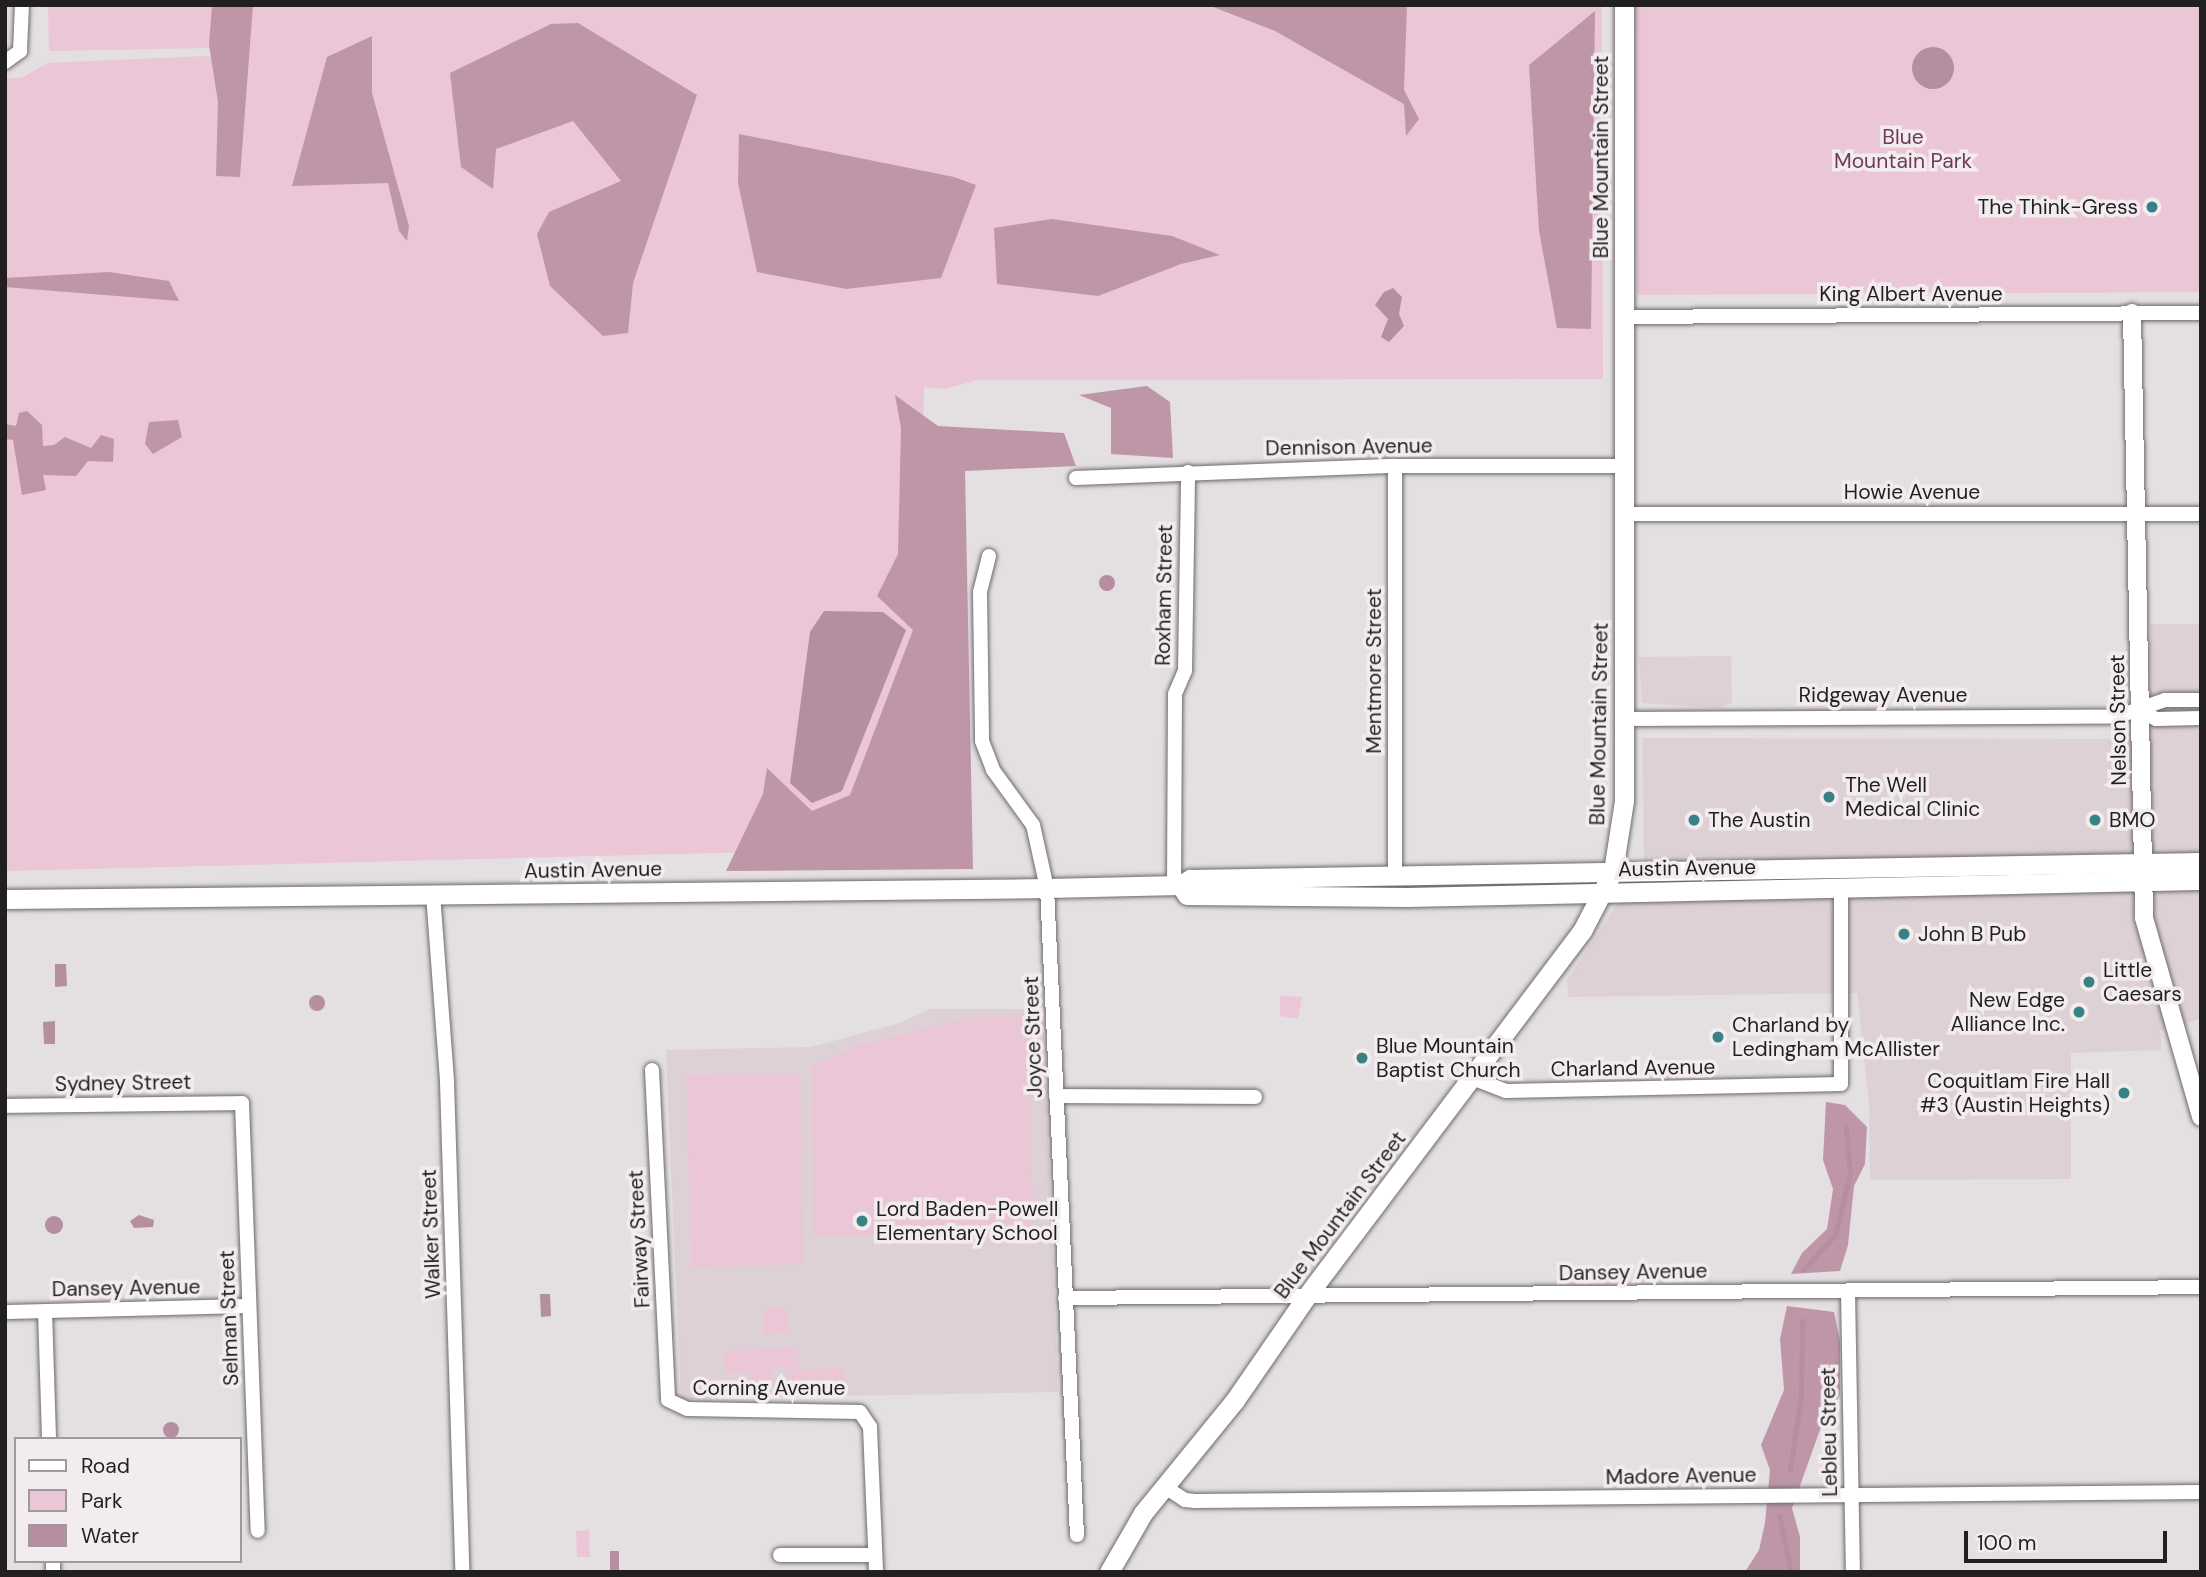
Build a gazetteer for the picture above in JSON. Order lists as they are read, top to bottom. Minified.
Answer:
{"streets":{"main road":["Blue Mountain Street","Austin Avenue"],"street":["King Albert Avenue","Dennison Avenue","Howie Avenue","Roxham Street","Mentmore Street","Ridgeway Avenue","Nelson Street","Joyce Street","Charland Avenue","Sydney Street","Walker Street","Fairway Street","Dansey Avenue","Selman Street","Corning Avenue","Lebleu Street","Madore Avenue"]},"crossings":[["Blue Mountain Street","King Albert Avenue"],["Blue Mountain Street","Dennison Avenue"],["Blue Mountain Street","Howie Avenue"],["Blue Mountain Street","Ridgeway Avenue"],["Blue Mountain Street","Austin Avenue"],["Blue Mountain Street","Charland Avenue"],["Blue Mountain Street","Dansey Avenue"],["Blue Mountain Street","Madore Avenue"],["King Albert Avenue","Nelson Street"],["Dennison Avenue","Roxham Street"],["Dennison Avenue","Mentmore Street"],["Howie Avenue","Nelson Street"],["Roxham Street","Austin Avenue"],["Mentmore Street","Austin Avenue"],["Ridgeway Avenue","Nelson Street"],["Nelson Street","Austin Avenue"],["Austin Avenue","Joyce Street"],["Austin Avenue","Charland Avenue"],["Austin Avenue","Walker Street"],["Joyce Street","Dansey Avenue"],["Sydney Street","Selman Street"],["Fairway Street","Corning Avenue"],["Dansey Avenue","Selman Street"],["Dansey Avenue","Lebleu Street"],["Lebleu Street","Madore Avenue"]],"parks":["Blue Mountain Park"],"places":["The Think-Gress","The Well Medical Clinic","The Austin","BMO","John B Pub","Little Caesars","New Edge Alliance Inc.","Charland by Ledingham McAllister","Blue Mountain Baptist Church","Coquitlam Fire Hall #3 (Austin Heights)","Lord Baden-Powell Elementary School"],"legend":["Road","Park","Water"],"scale_bar":"100 m"}
